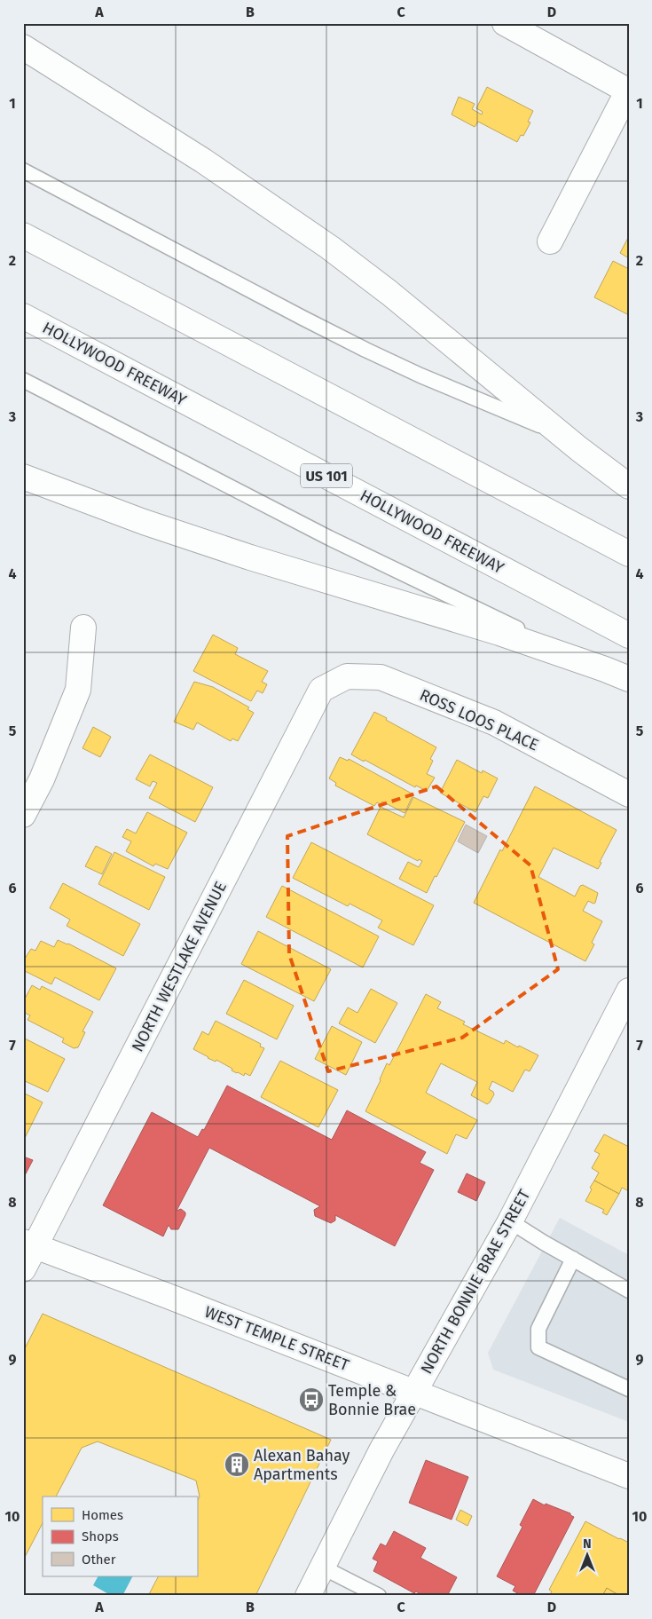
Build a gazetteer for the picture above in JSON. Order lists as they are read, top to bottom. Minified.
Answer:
{"streets":{"main road":["HOLLYWOOD FREEWAY","US 101","ROSS LOOS PLACE","NORTH WESTLAKE AVENUE","NORTH BONNIE BRAE STREET","WEST TEMPLE STREET"]},"crossings":[["ROSS LOOS PLACE","NORTH WESTLAKE AVENUE"],["NORTH WESTLAKE AVENUE","WEST TEMPLE STREET"],["NORTH BONNIE BRAE STREET","WEST TEMPLE STREET"]],"places":{"bus stop":["Temple & Bonnie Brae"],"building":["Alexan Bahay Apartments"]},"legend":["Homes","Shops","Other"],"north":"top","grid":{"columns":["A","B","C","D"],"rows":["1","2","3","4","5","6","7","8","9","10"]}}
